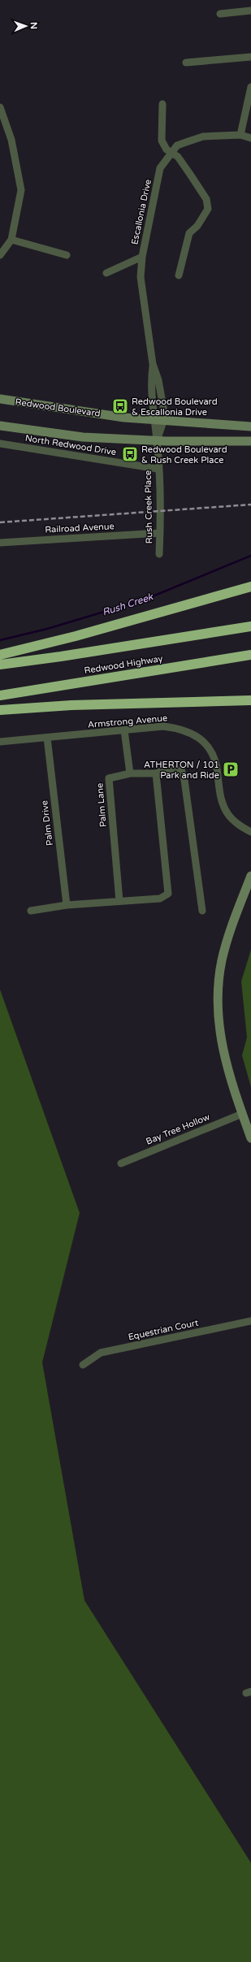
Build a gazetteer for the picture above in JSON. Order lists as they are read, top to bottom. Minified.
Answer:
{"streets":{"highway":["Redwood Highway"],"main road":["Redwood Boulevard"],"street":["Escallonia Drive","North Redwood Drive","Rush Creek Place","Railroad Avenue","Armstrong Avenue","Palm Lane","Palm Drive","Bay Tree Hollow","Equestrian Court"]},"crossings":[["Escallonia Drive","Redwood Boulevard"],["Escallonia Drive","Rush Creek Place"],["North Redwood Drive","Rush Creek Place"],["Rush Creek Place","Railroad Avenue"],["Armstrong Avenue","Palm Drive"]],"water":["Rush Creek"],"places":{"bus stop":["Redwood Boulevard & Escallonia Drive","Redwood Boulevard & Rush Creek Place"],"parking":["ATHERTON / 101 Park and Ride"]},"north":"right"}
